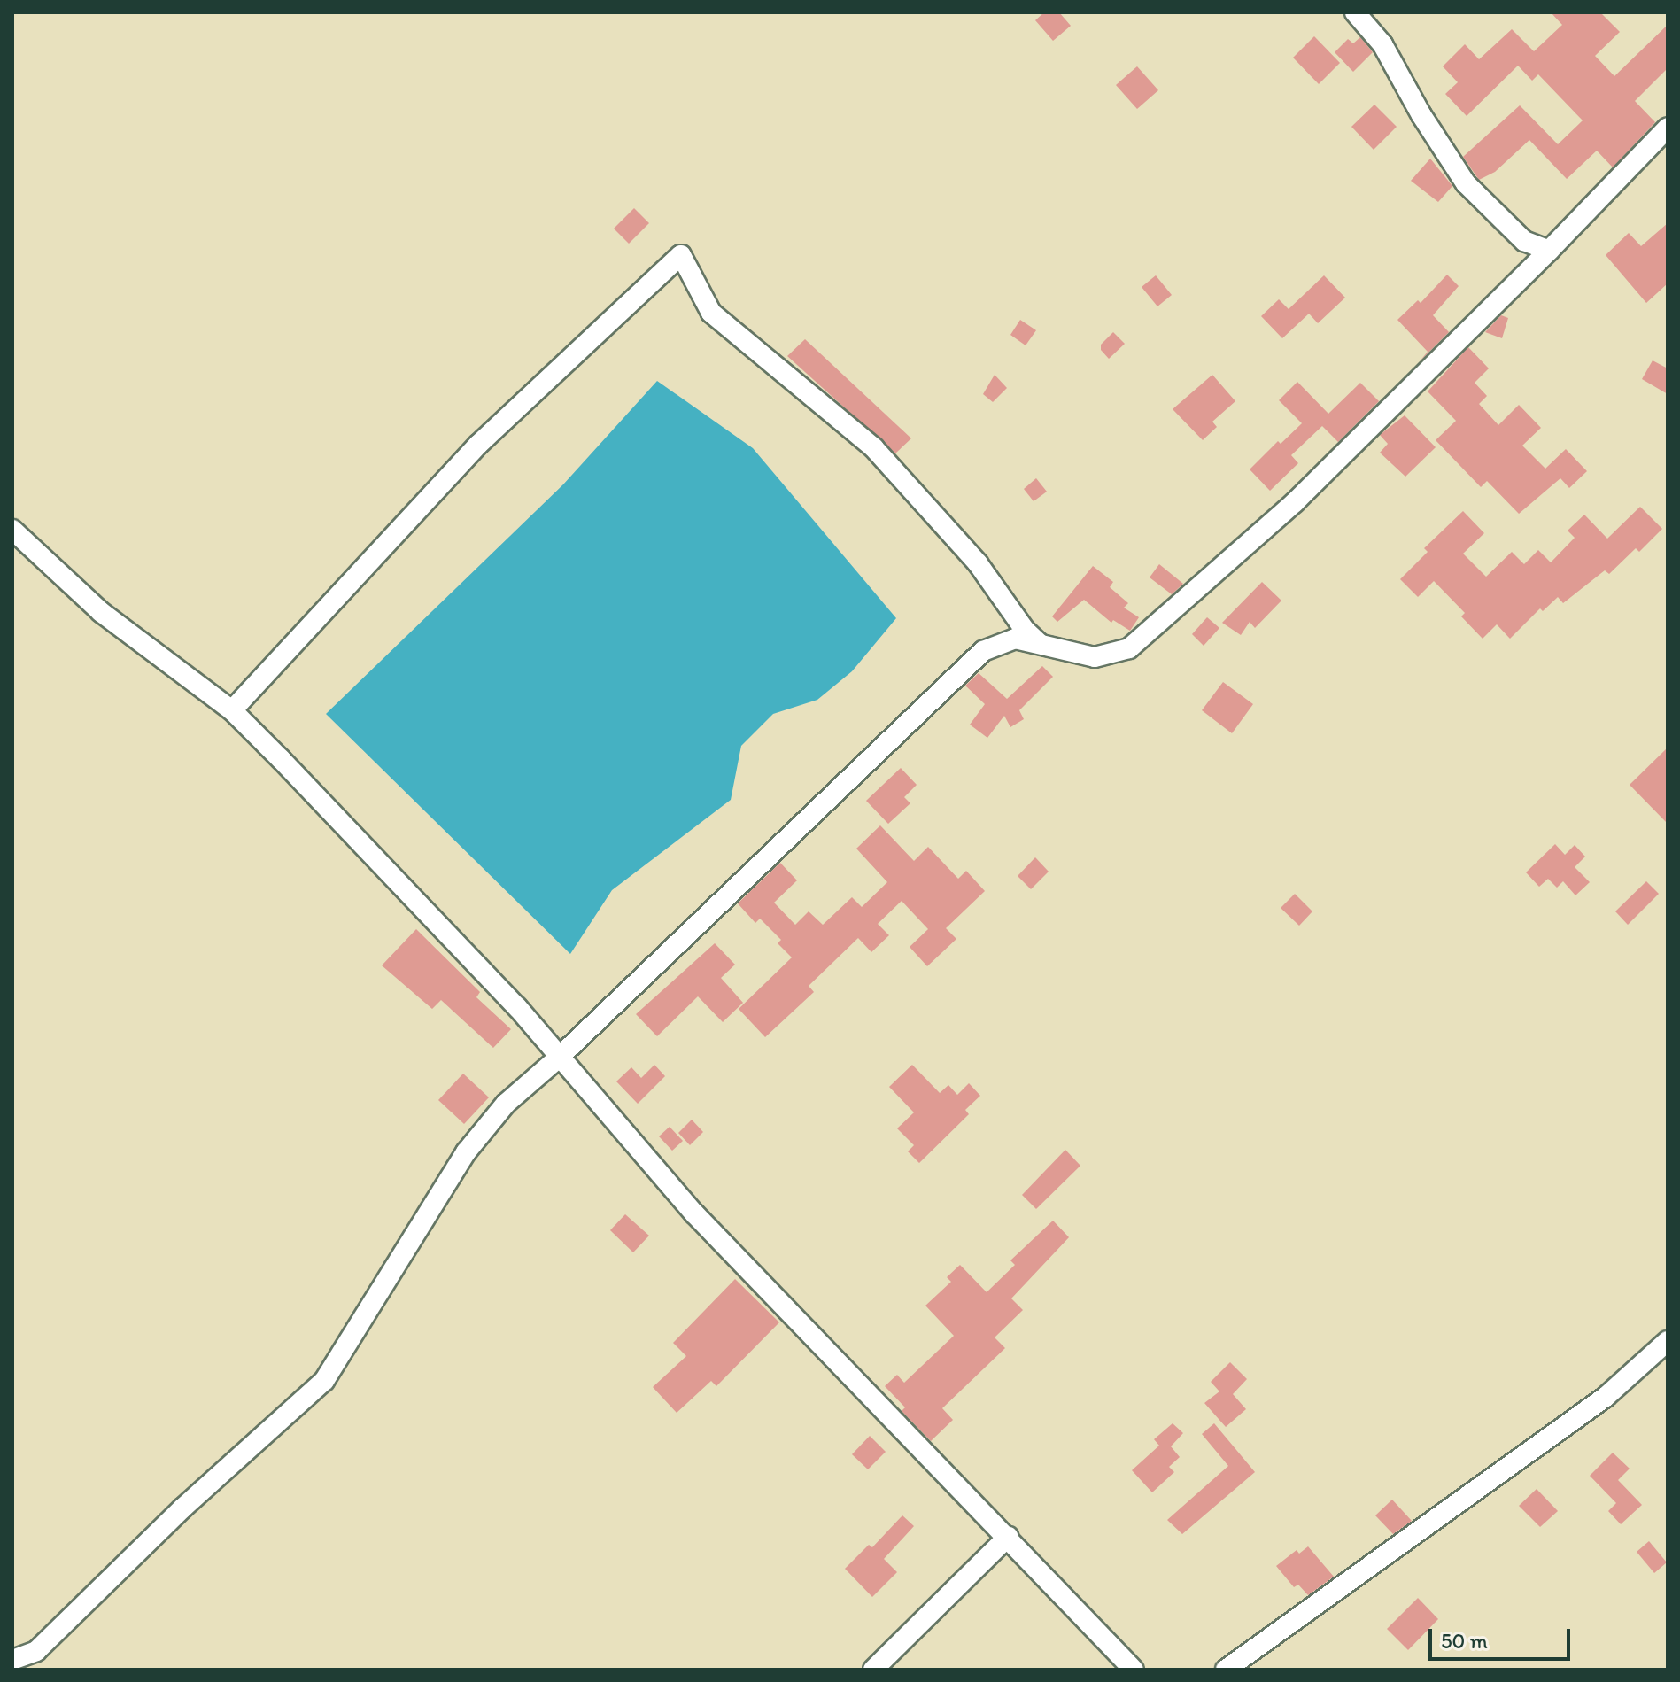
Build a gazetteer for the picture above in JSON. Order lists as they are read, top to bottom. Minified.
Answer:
{"scale_bar":"50 m"}
